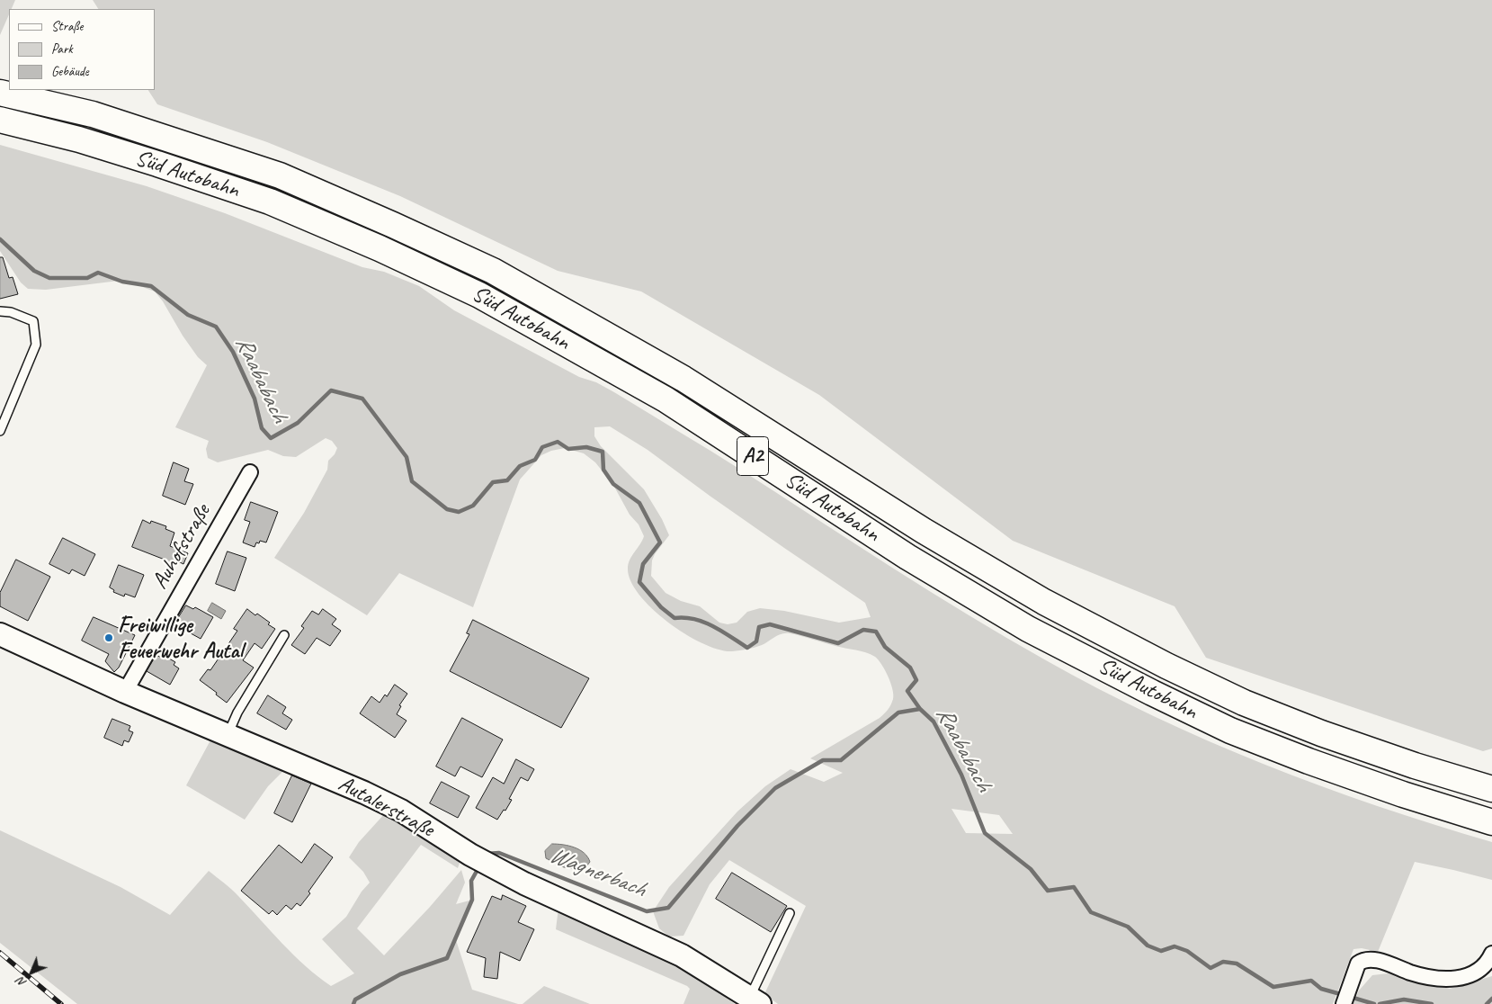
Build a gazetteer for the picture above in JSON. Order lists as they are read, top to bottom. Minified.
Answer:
{"streets":{"highway":["Süd Autobahn","A2"],"main road":["Autalerstraße"],"street":["Auhofstraße"]},"crossings":[["Auhofstraße","Autalerstraße"]],"water":["Raababach","Wagnerbach"],"places":["Freiwillige Feuerwehr Autal"],"legend":["Straße","Park","Gebäude"],"north":"bottom left"}
